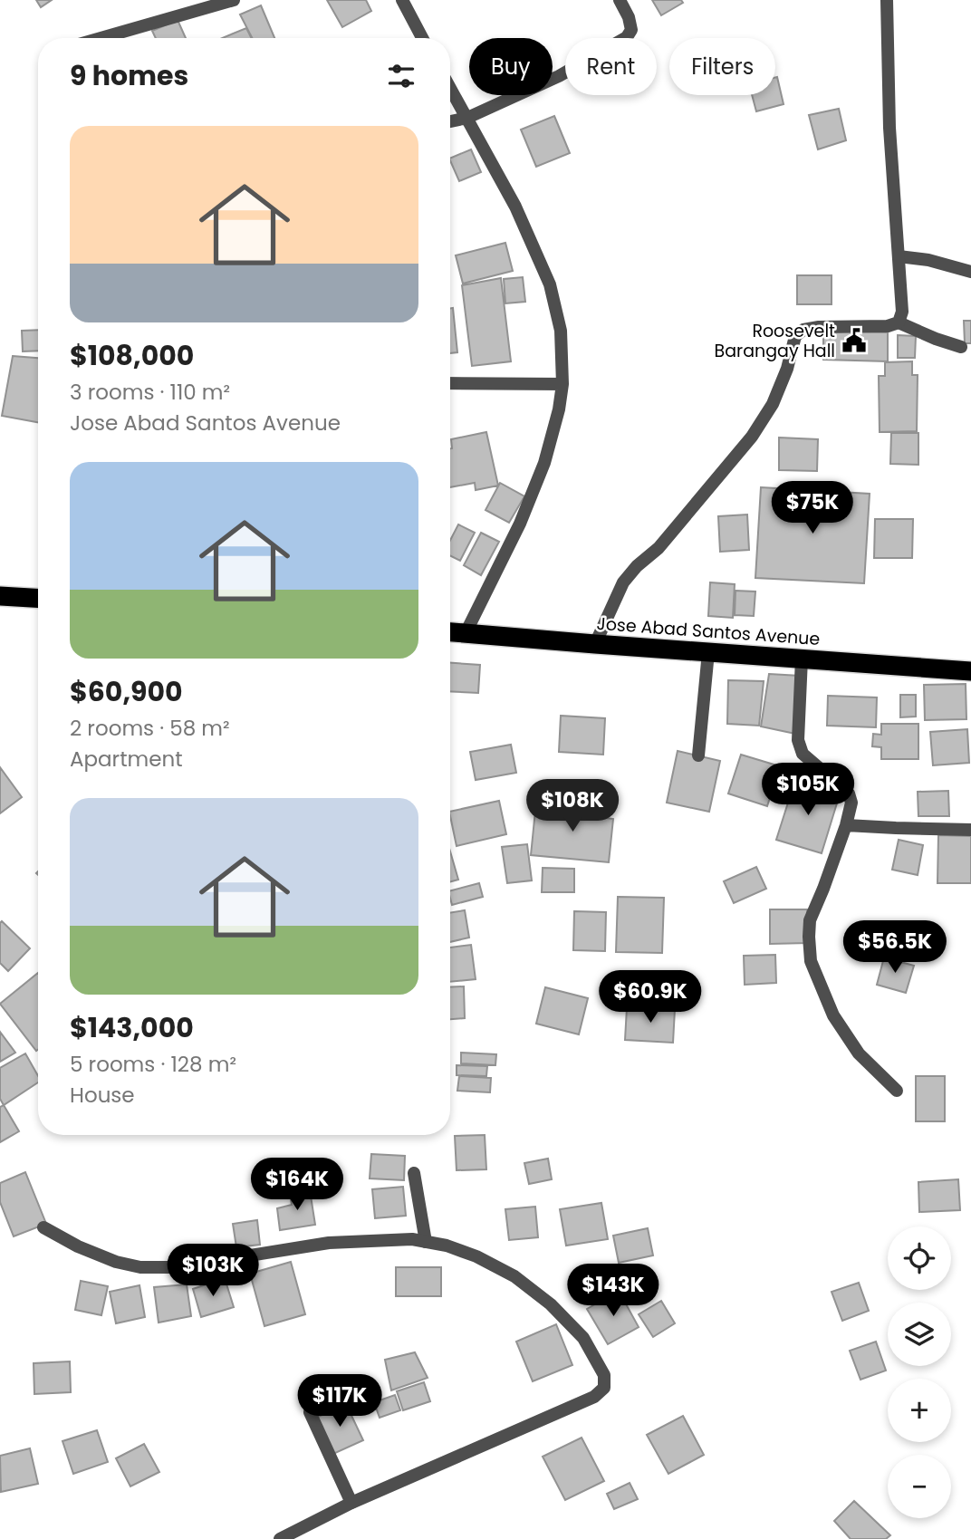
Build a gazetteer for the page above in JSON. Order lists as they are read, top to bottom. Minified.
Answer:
{"streets":{"highway":["Jose Abad Santos Avenue"]},"places":{"public building":["Roosevelt Barangay Hall"]},"page":{"chip":["Buy","Rent","Filters"],"heading":"9 homes","list":[{"name":"$108,000","note":"3 rooms · 110 m² · Jose Abad Santos Avenue"},{"name":"$60,900","note":"2 rooms · 58 m² · Apartment"},{"name":"$143,000","note":"5 rooms · 128 m² · House"}],"price":["$75K","$105K","$108K","$56.5K","$60.9K","$164K","$103K","$143K","$117K"],"map_buttons":["+","−"]}}
